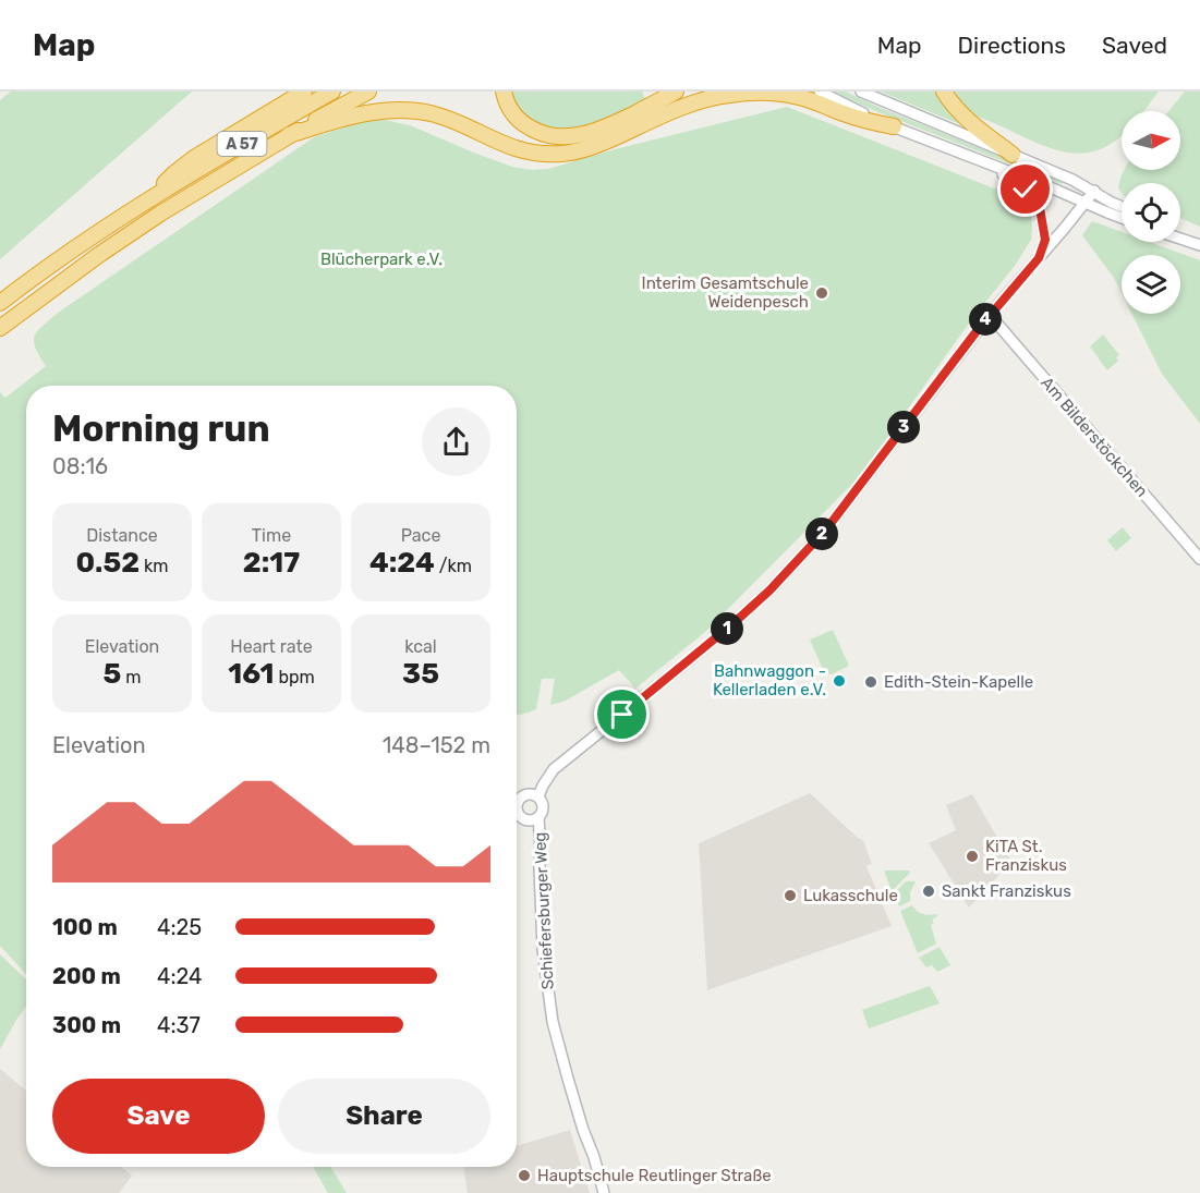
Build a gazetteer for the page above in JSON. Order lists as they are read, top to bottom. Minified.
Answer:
{"streets":{"highway":["A 57"],"street":["Am Bilderstöckchen","Schiefersburger Weg"]},"parks":["Blücherpark e.V."],"places":["Interim Gesamtschule Weidenpesch","Bahnwaggon - Kellerladen e.V.","Edith-Stein-Kapelle","KiTA St. Franziskus","Sankt Franziskus","Lukasschule","Hauptschule Reutlinger Straße"],"north":"right","page":{"header":"Map","nav":["Map","Directions","Saved"],"pins":["4","3","2","1"],"heading":["Morning run","08:16"],"stats":[["Distance","0.52 km"],["Time","2:17"],["Pace","4:24 /km"],["Elevation","5 m"],["Heart rate","161 bpm"],["kcal","35"]],"chart":["Elevation","148–152 m"],"list":[{"name":"100 m","note":"4:25"},{"name":"200 m","note":"4:24"},{"name":"300 m","note":"4:37"}],"buttons":["Save","Share"]}}
